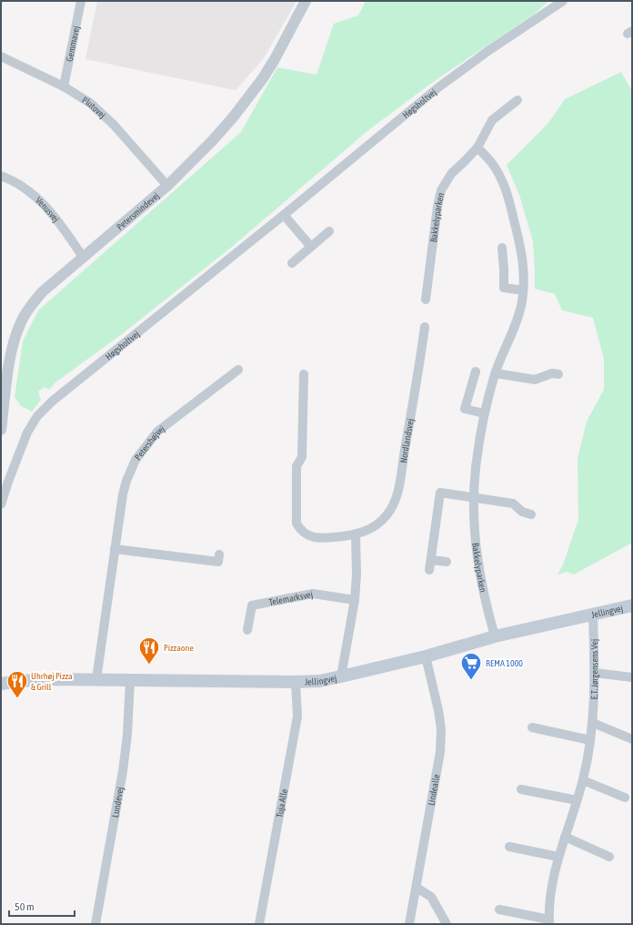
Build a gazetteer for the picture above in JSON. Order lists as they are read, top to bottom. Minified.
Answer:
{"streets":{"main road":["Jellingvej"],"street":["Gemmavej","Høgsholtvej","Plutovej","Venusvej","Petersmindevej","Bakkelyparken","Nordlandsvej","Petershøjvej","Telemarksvej","E.T. Jørgensens Vej","Lindealle","Lundevej","Tuja Alle"]},"crossings":[["Gemmavej","Plutovej"],["Plutovej","Petersmindevej"],["Venusvej","Petersmindevej"],["Bakkelyparken","Jellingvej"],["Petershøjvej","Jellingvej"],["Jellingvej","E.T. Jørgensens Vej"],["Jellingvej","Lindealle"],["Jellingvej","Lundevej"],["Jellingvej","Tuja Alle"]],"places":{"restaurant":["Pizzaone","Uhrhøj Pizza & Grill"],"supermarket":["REMA 1000"]},"scale_bar":"50 m"}
